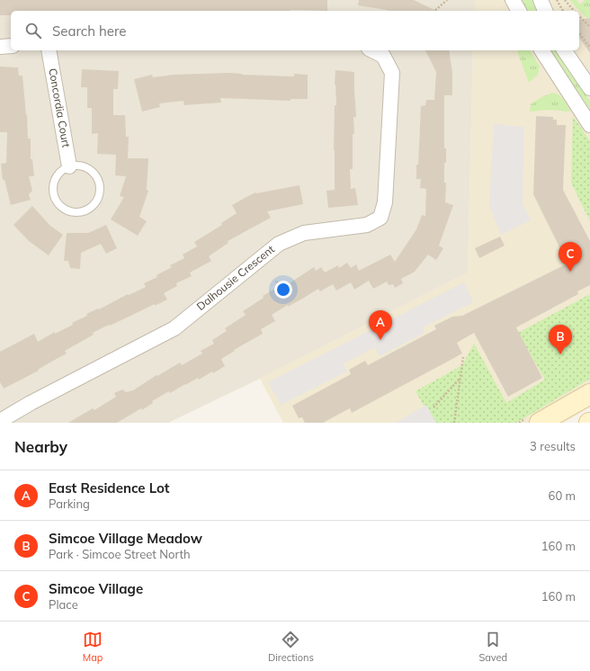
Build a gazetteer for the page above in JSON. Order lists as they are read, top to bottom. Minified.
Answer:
{"streets":{"street":["Concordia Court","Dalhousie Crescent"]},"page":{"search":"Search here","pins":["C","A","B"],"heading":["Nearby","3 results"],"list":[{"mark":"A","name":"East Residence Lot","note":"Parking","value":"60 m"},{"mark":"B","name":"Simcoe Village Meadow","note":"Park · Simcoe Street North","value":"160 m"},{"mark":"C","name":"Simcoe Village","note":"Place","value":"160 m"}],"nav":["Map","Directions","Saved"]}}
